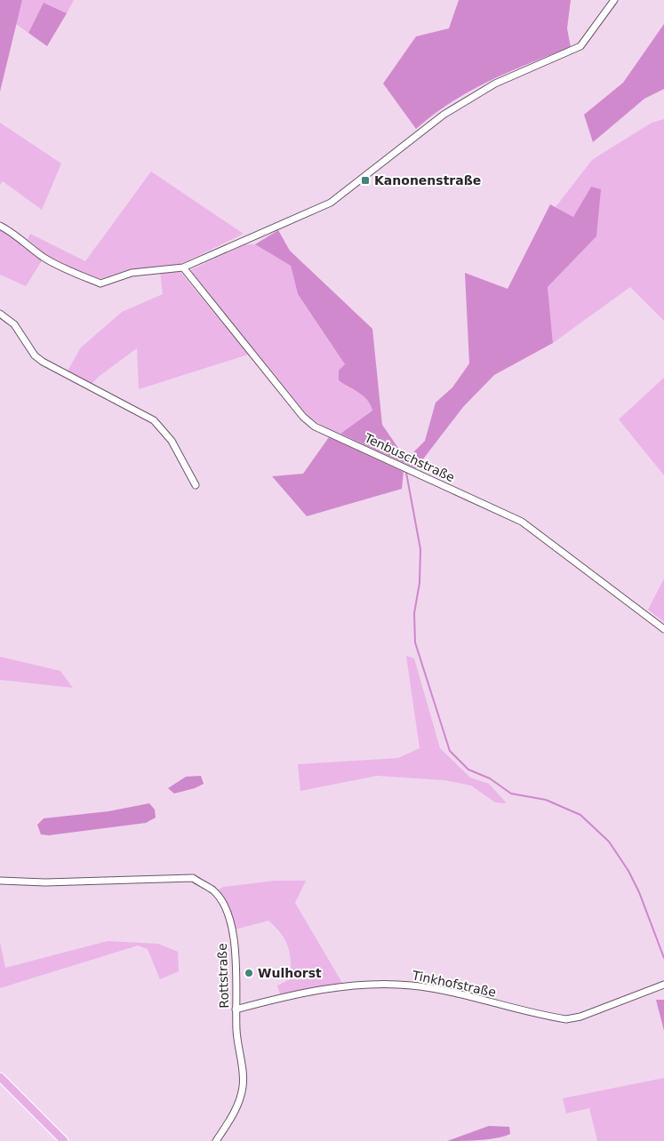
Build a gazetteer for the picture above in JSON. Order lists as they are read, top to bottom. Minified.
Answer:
{"streets":{"street":["Tenbuschstraße","Rottstraße","Tinkhofstraße"]},"crossings":[["Rottstraße","Tinkhofstraße"]],"places":{"transit":["Kanonenstraße"],"other":["Wulhorst"]}}
